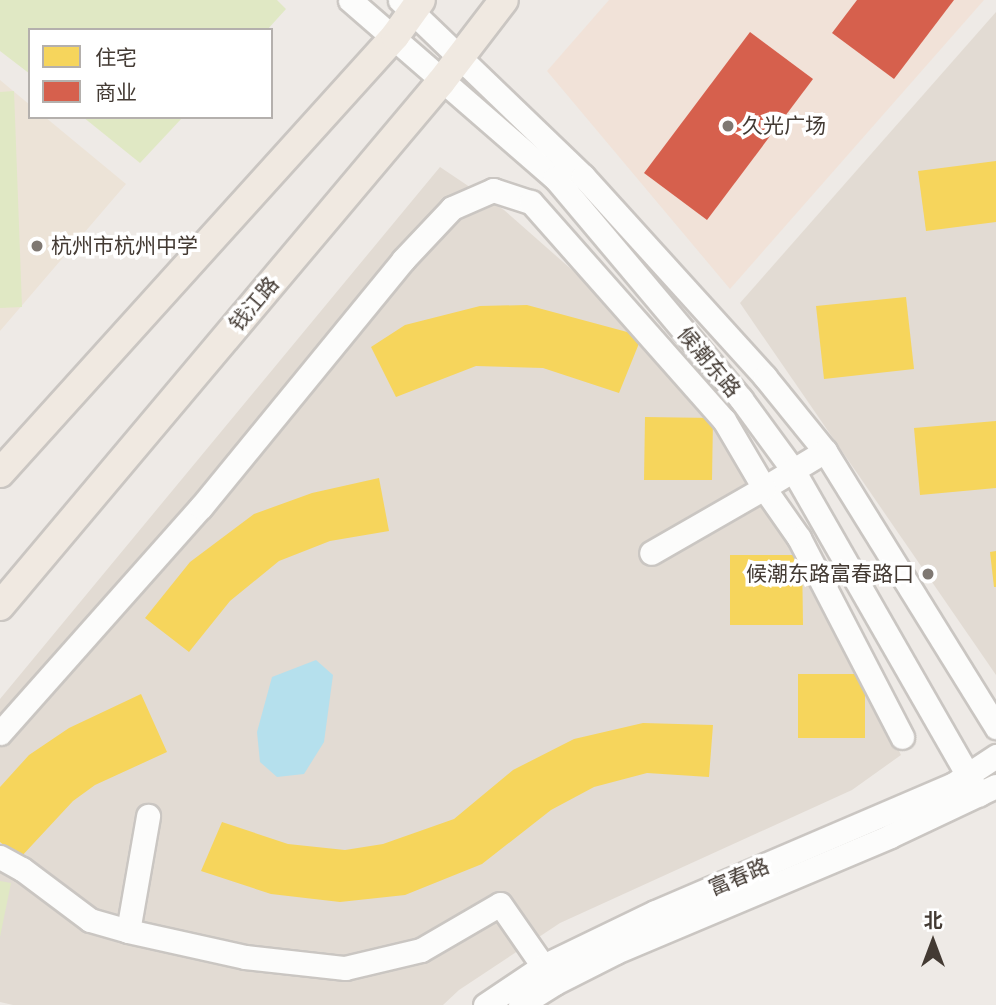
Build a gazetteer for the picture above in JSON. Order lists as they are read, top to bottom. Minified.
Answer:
{"streets":{"main road":["钱江路"],"street":["候潮东路","富春路"]},"crossings":[["钱江路","候潮东路"],["候潮东路","富春路"]],"places":["久光广场","杭州市杭州中学","候潮东路富春路口"],"legend":["住宅","商业"],"north":"top"}
